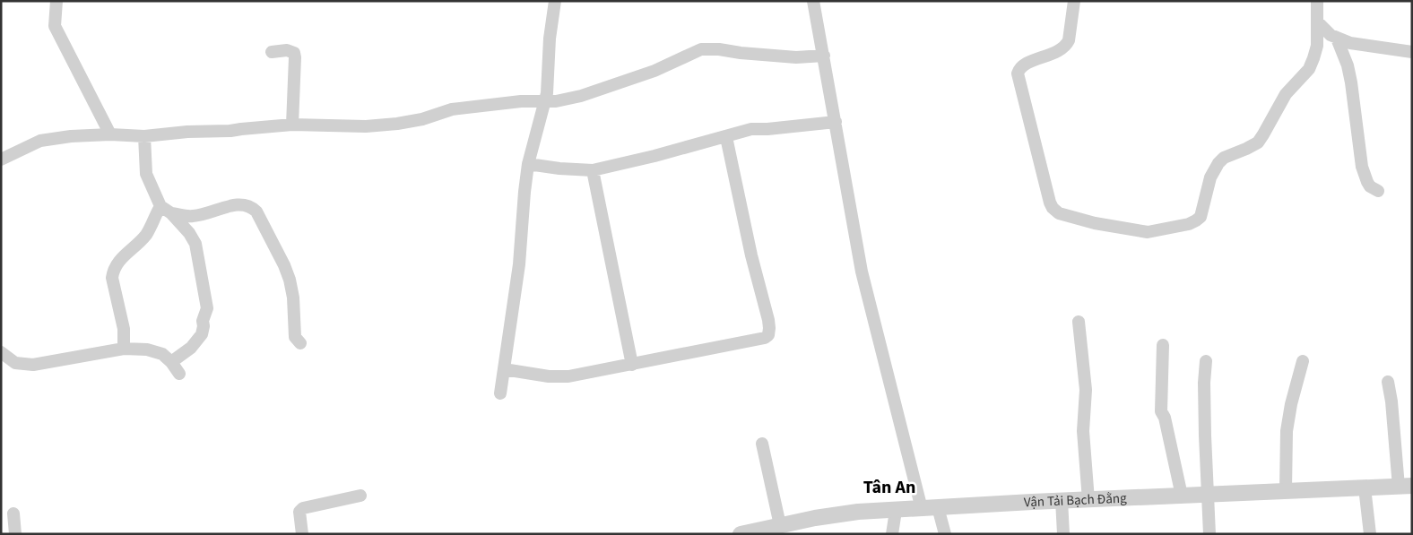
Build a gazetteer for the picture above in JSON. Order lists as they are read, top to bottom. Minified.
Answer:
{"streets":{"street":["Vận Tải Bạch Đằng"]},"districts":["Tân An"]}
